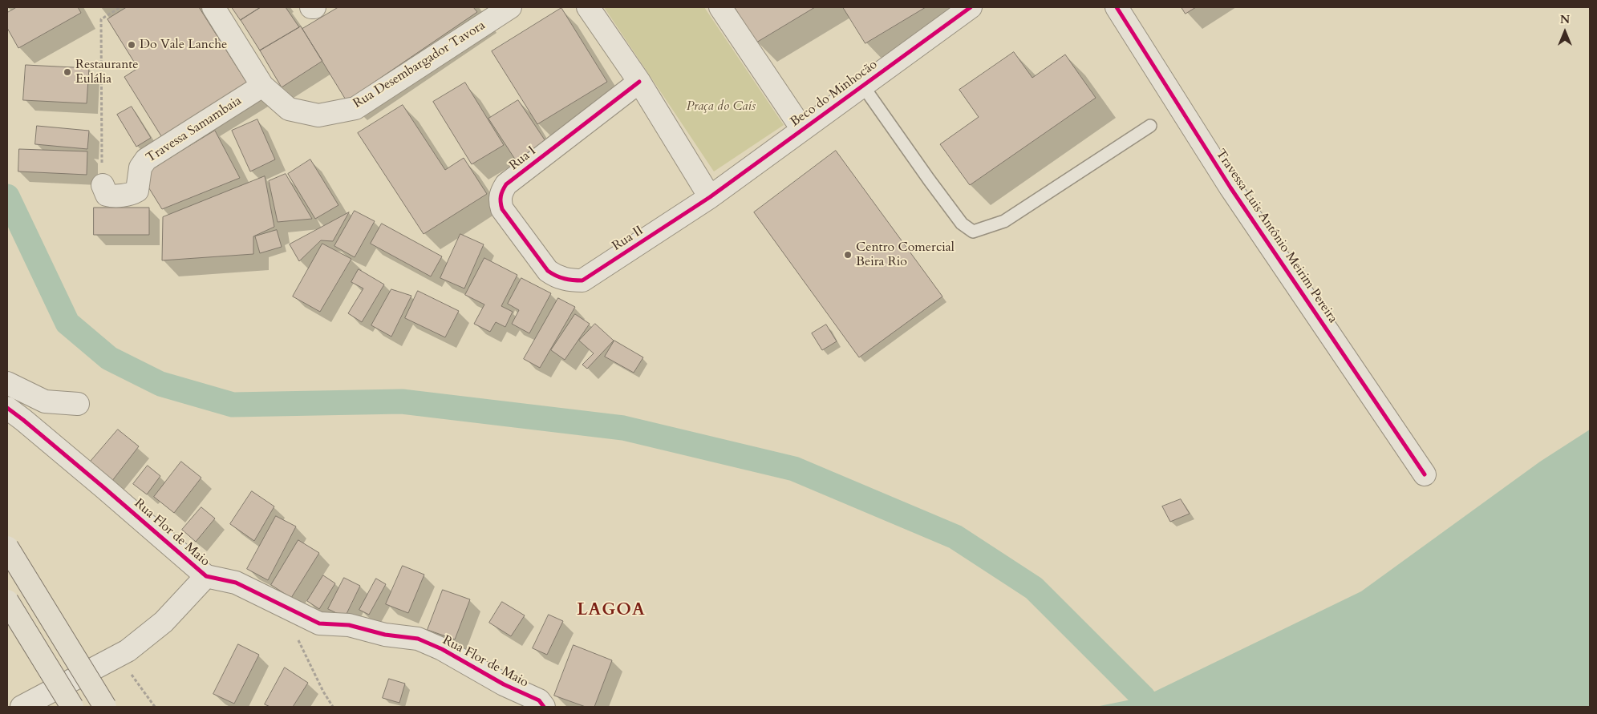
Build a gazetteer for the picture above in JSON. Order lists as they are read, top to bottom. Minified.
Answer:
{"streets":{"street":["Rua Desembargador Tavora","Beco do Minhocão","Travessa Samambaia","Rua I","Travessa Luis Antônio Meirim Pereira","Rua II","Rua Flor de Maio"]},"crossings":[["Rua Desembargador Tavora","Travessa Samambaia"],["Beco do Minhocão","Rua II"],["Rua I","Rua II"]],"districts":["LAGOA"],"parks":["Praça do Caís"],"places":["Do Vale Lanche","Restaurante Eulália","Centro Comercial Beira Rio"],"north":"top"}
